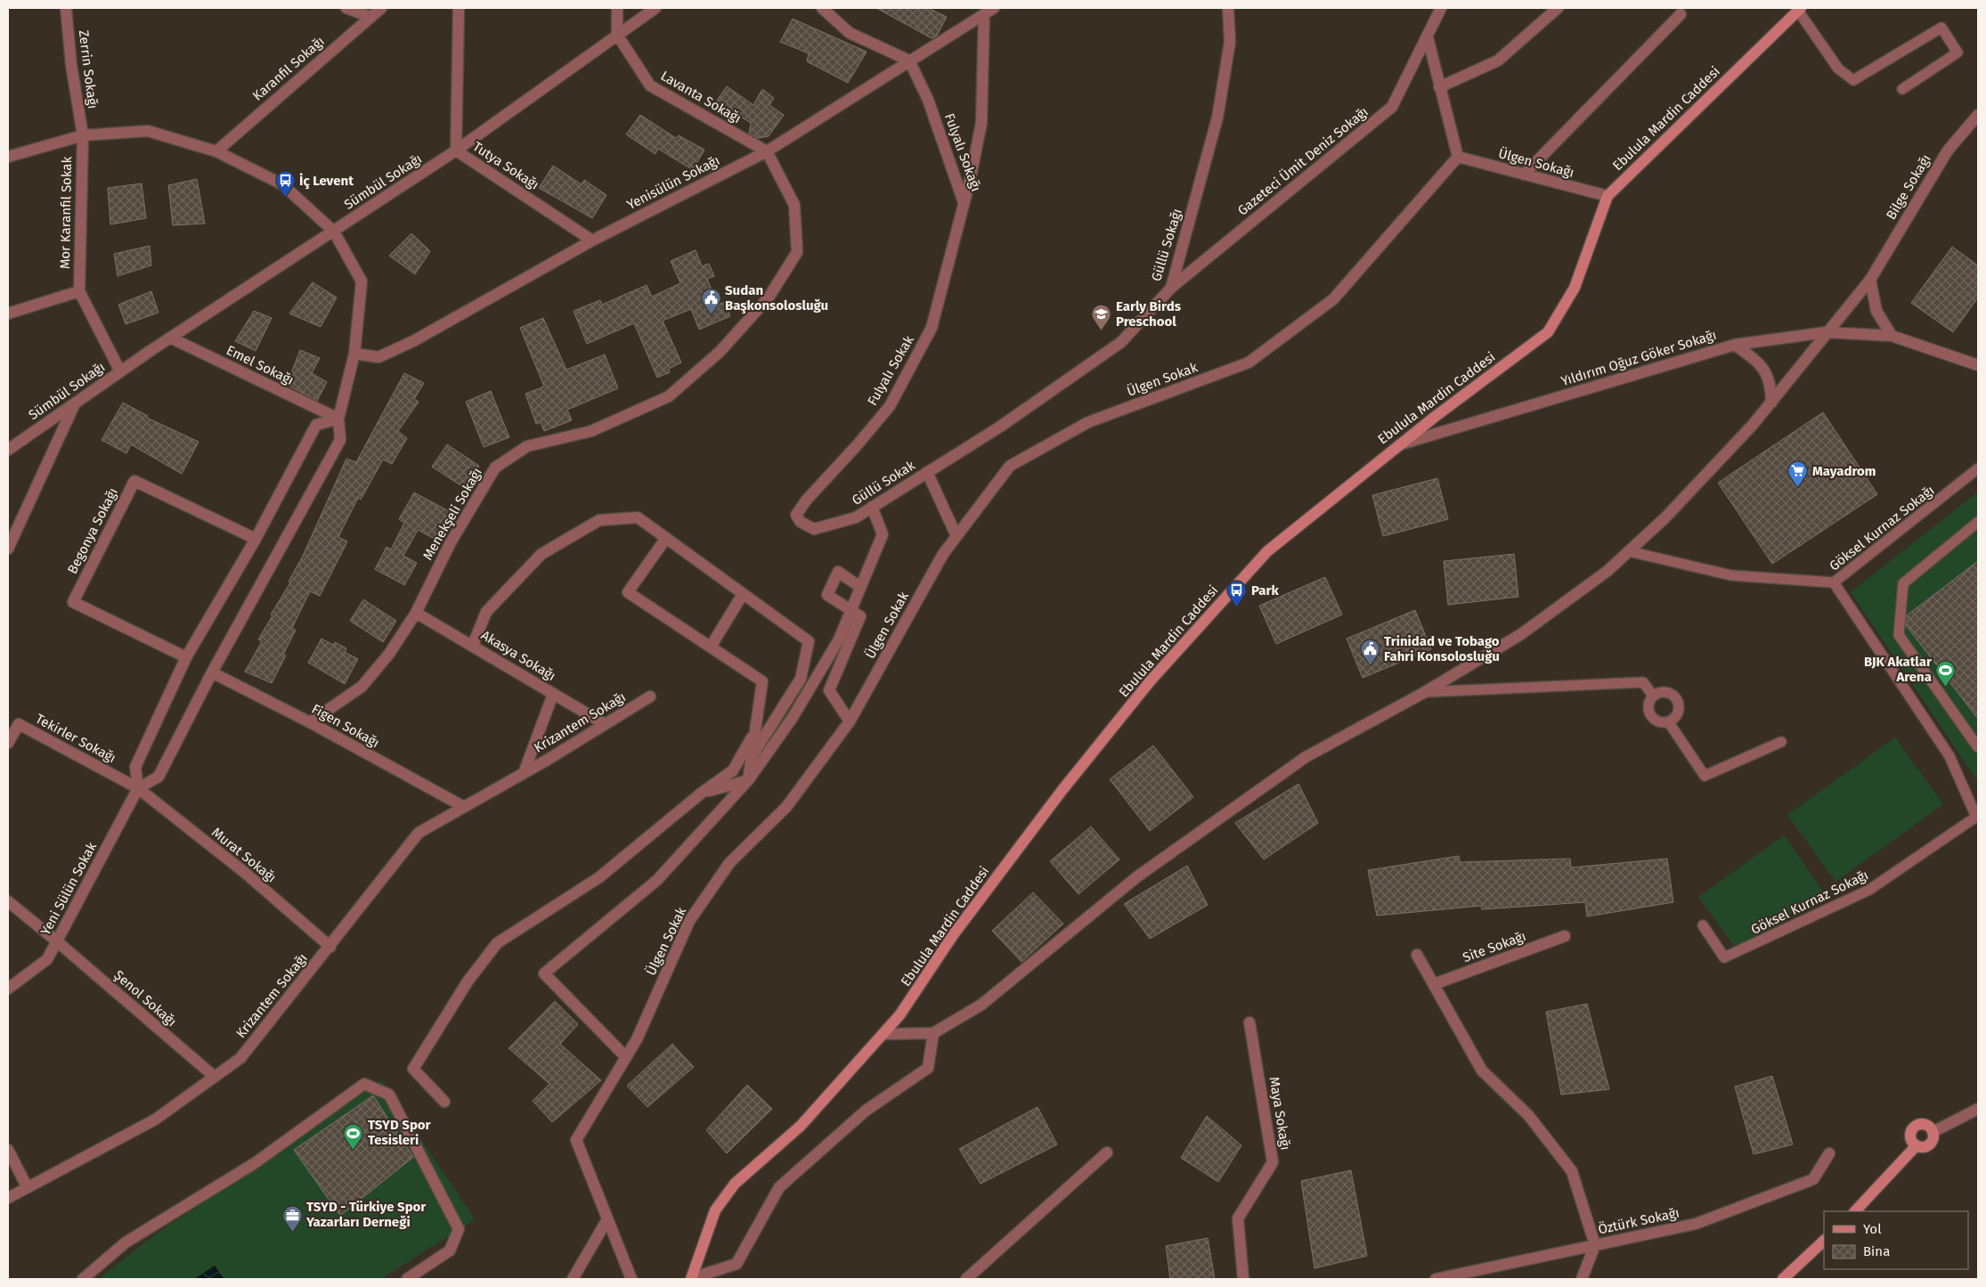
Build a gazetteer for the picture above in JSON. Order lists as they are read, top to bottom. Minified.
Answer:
{"streets":{"street":["Karanfil Sokağı","Zerrin Sokağı","Lavanta Sokağı","Ebulula Mardin Caddesi","Fulyalı Sokağı","Gazeteci Ümit Deniz Sokağı","Ülgen Sokağı","Tutya Sokağı","Sümbül Sokağı","Yenisülün Sokağı","Bilge Sokağı","Mor Karanfil Sokak","Güllü Sokağı","Yıldırım Oğuz Göker Sokağı","Emel Sokağı","Fulyalı Sokak","Ülgen Sokak","Güllü Sokak","Menekşeli Sokağı","Begonya Sokağı","Akasya Sokağı","Krizantem Sokağı","Figen Sokağı","Tekirler Sokağı","Murat Sokağı","Yeni Sülün Sokak","Site Sokağı","Şenol Sokağı","Maya Sokağı","Öztürk Sokağı"],"lane":["Göksel Kurnaz Sokağı"]},"crossings":[["Zerrin Sokağı","Mor Karanfil Sokak"],["Lavanta Sokağı","Sümbül Sokağı"],["Lavanta Sokağı","Yenisülün Sokağı"],["Lavanta Sokağı","Menekşeli Sokağı"],["Ebulula Mardin Caddesi","Ülgen Sokağı"],["Ebulula Mardin Caddesi","Yıldırım Oğuz Göker Sokağı"],["Fulyalı Sokağı","Yenisülün Sokağı"],["Fulyalı Sokağı","Fulyalı Sokak"],["Gazeteci Ümit Deniz Sokağı","Güllü Sokağı"],["Ülgen Sokağı","Ülgen Sokak"],["Tutya Sokağı","Sümbül Sokağı"],["Tutya Sokağı","Yenisülün Sokağı"],["Sümbül Sokağı","Mor Karanfil Sokak"],["Sümbül Sokağı","Emel Sokağı"],["Yenisülün Sokağı","Menekşeli Sokağı"],["Bilge Sokağı","Yıldırım Oğuz Göker Sokağı"],["Güllü Sokağı","Güllü Sokak"],["Fulyalı Sokak","Güllü Sokak"],["Menekşeli Sokağı","Akasya Sokağı"],["Menekşeli Sokağı","Figen Sokağı"],["Akasya Sokağı","Krizantem Sokağı"],["Krizantem Sokağı","Figen Sokağı"],["Krizantem Sokağı","Murat Sokağı"],["Krizantem Sokağı","Şenol Sokağı"],["Tekirler Sokağı","Murat Sokağı"],["Tekirler Sokağı","Yeni Sülün Sokak"],["Murat Sokağı","Yeni Sülün Sokak"],["Yeni Sülün Sokak","Şenol Sokağı"]],"places":{"bus stop":["İç Levent","Park"],"public building":["Sudan Başkonsolosluğu","Trinidad ve Tobago Fahri Konsolosluğu"],"school or university":["Early Birds Preschool"],"supermarket":["Mayadrom"],"sports":["BJK Akatlar Arena","TSYD Spor Tesisleri"],"office":["TSYD - Türkiye Spor Yazarları Derneği"]},"legend":["Yol","Bina"]}
